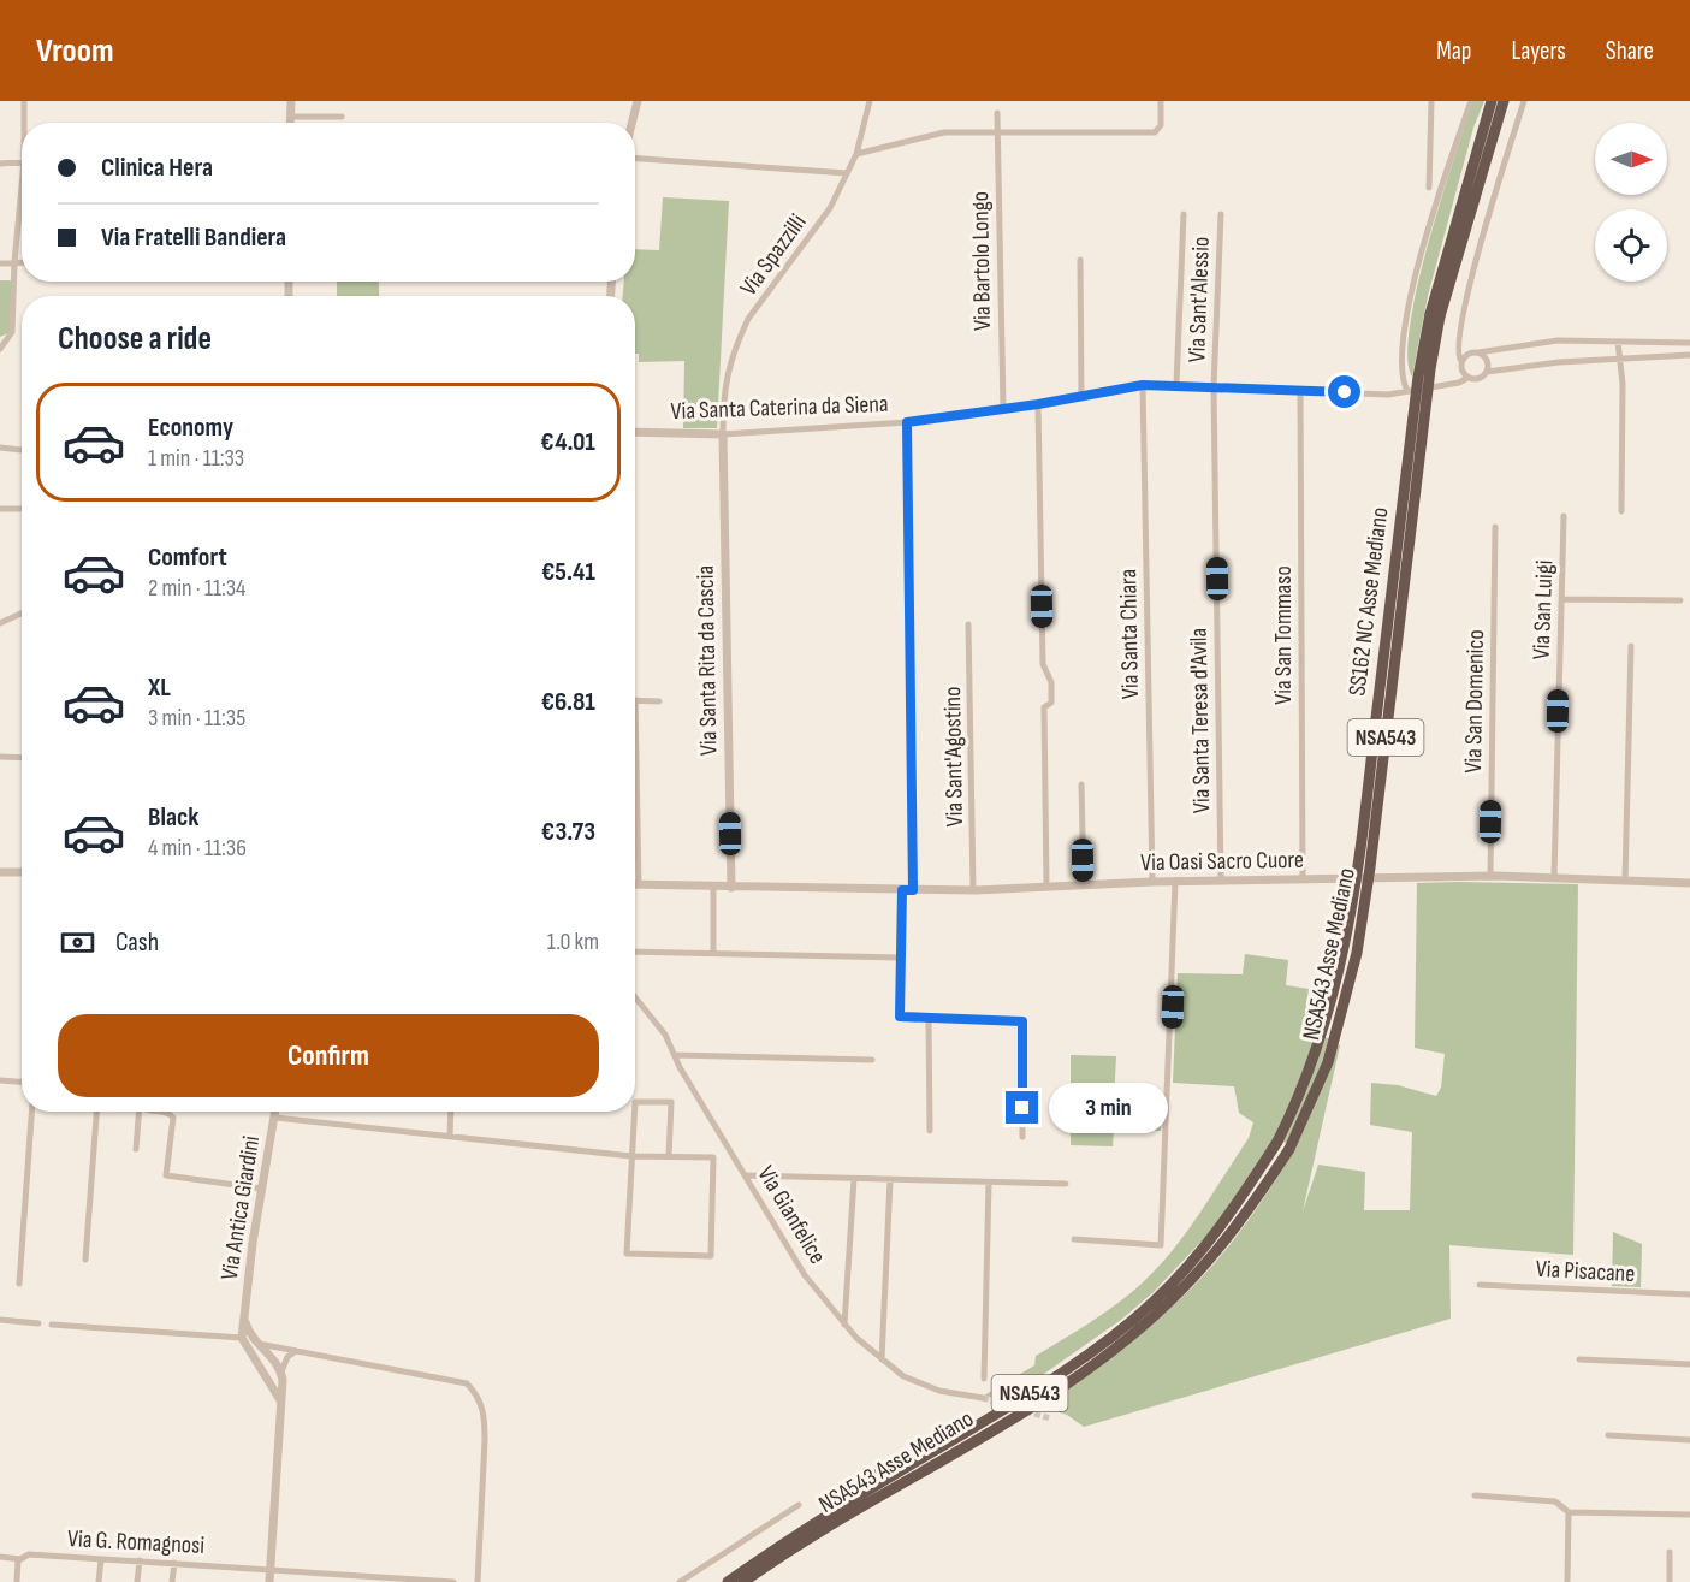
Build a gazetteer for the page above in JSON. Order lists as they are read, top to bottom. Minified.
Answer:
{"streets":{"highway":["SS162 NC Asse Mediano","NSA543","NSA543 Asse Mediano"],"street":["Via Spazzilli","Via Bartolo Longo","Via Sant'Alessio","Via Santa Caterina da Siena","Via San Luigi","Via Santa Chiara","Via San Tommaso","Via Santa Rita da Cascia","Via San Domenico","Via Santa Teresa d'Avila","Via Sant'Agostino","Via Oasi Sacro Cuore","Via Antica Giardini","Via Gianfelice","Via Pisacane","Via G. Romagnosi"]},"crossings":[["Via Spazzilli","Via Santa Caterina da Siena"],["Via Spazzilli","Via Santa Rita da Cascia"],["Via Bartolo Longo","Via Santa Caterina da Siena"],["Via Sant'Alessio","Via Santa Caterina da Siena"],["Via Sant'Alessio","Via Santa Teresa d'Avila"],["Via Santa Caterina da Siena","Via Santa Chiara"],["Via Santa Caterina da Siena","Via San Tommaso"],["Via Santa Caterina da Siena","Via Santa Rita da Cascia"],["Via Santa Caterina da Siena","Via Santa Teresa d'Avila"],["SS162 NC Asse Mediano","NSA543 Asse Mediano"],["Via San Luigi","Via Oasi Sacro Cuore"],["Via Santa Chiara","Via Oasi Sacro Cuore"],["Via San Tommaso","Via Oasi Sacro Cuore"],["Via Santa Rita da Cascia","Via Oasi Sacro Cuore"],["Via San Domenico","Via Oasi Sacro Cuore"],["Via Santa Teresa d'Avila","Via Oasi Sacro Cuore"],["Via Sant'Agostino","Via Oasi Sacro Cuore"]],"north":"right","page":{"header":"Vroom","nav":["Map","Layers","Share"],"banner":["Clinica Hera","Via Fratelli Bandiera"],"heading":"Choose a ride","list":[{"name":"Economy","note":"1 min · 11:33","value":"€4.01"},{"name":"Comfort","note":"2 min · 11:34","value":"€5.41"},{"name":"XL","note":"3 min · 11:35","value":"€6.81"},{"name":"Black","note":"4 min · 11:36","value":"€3.73"}],"pay":["Cash","1.0 km"],"buttons":"Confirm","bubble":"3 min"}}
